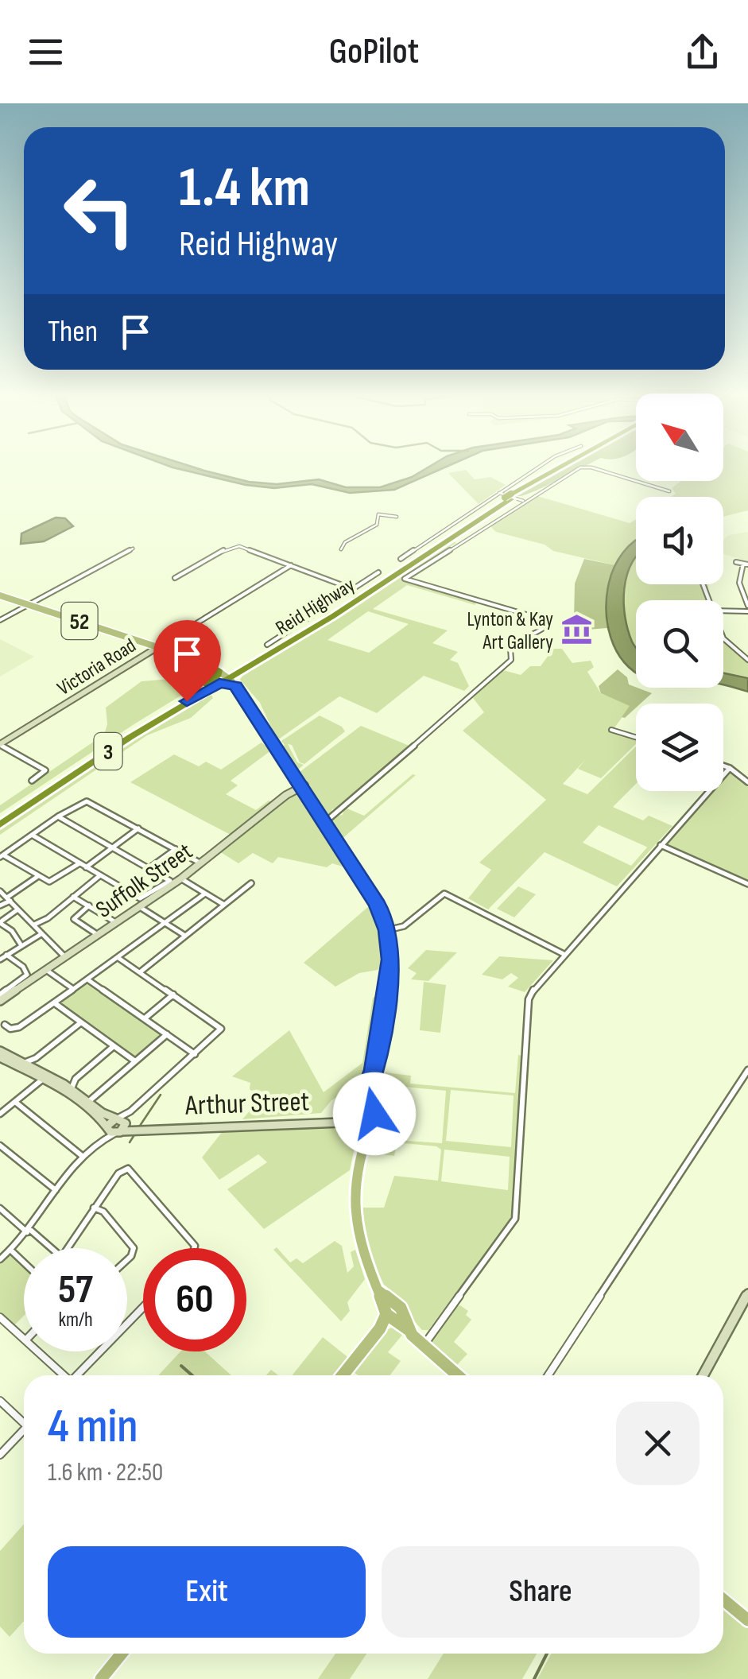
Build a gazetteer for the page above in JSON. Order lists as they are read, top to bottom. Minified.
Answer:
{"streets":{"highway":["Reid Highway","3"],"main road":["52"],"street":["Victoria Road","Suffolk Street","Arthur Street"]},"crossings":[["Reid Highway","52"],["52","Victoria Road"]],"places":{"museum":["Lynton & Kay Art Gallery"]},"north":"top left","page":{"header":"GoPilot","turn":["1.4 km","Reid Highway"],"then":"Then","speed":"57 km/h","limit":"60","heading":["4 min","1.6 km · 22:50"],"buttons":["Exit","Share"]}}
